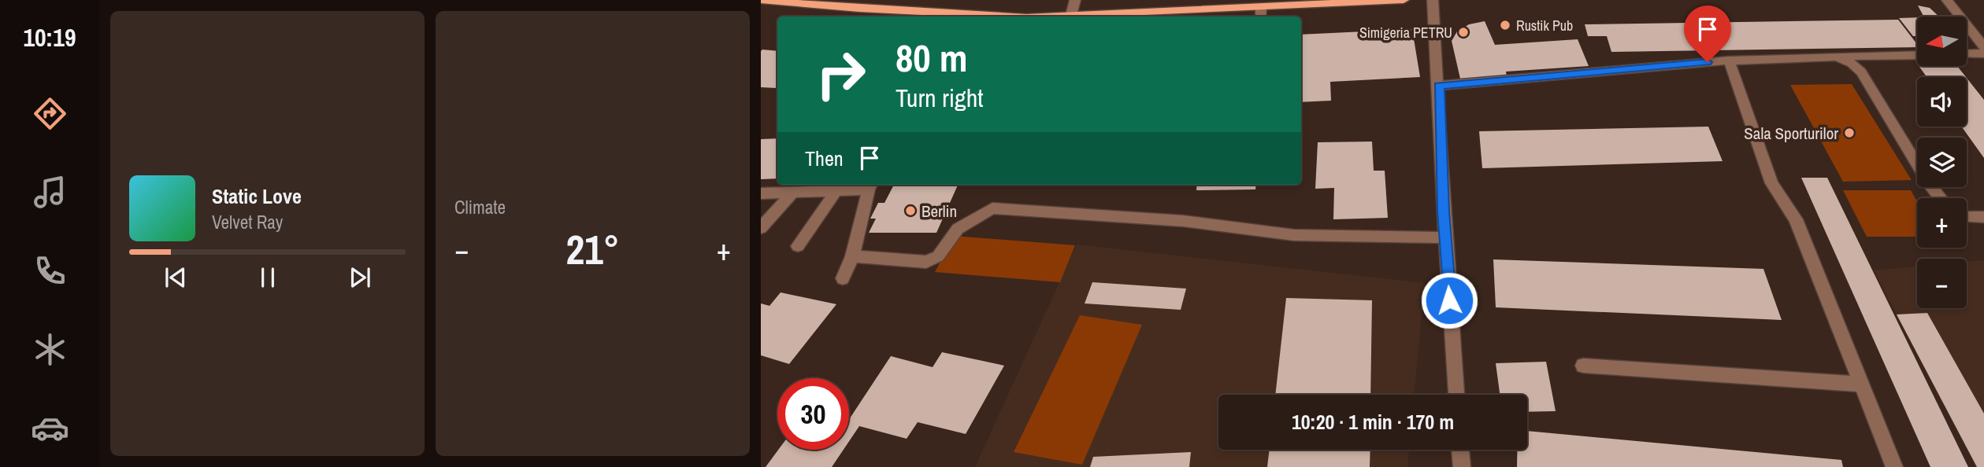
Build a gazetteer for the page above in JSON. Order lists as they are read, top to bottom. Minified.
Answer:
{"places":["Rustik Pub","Simigeria PETRU","Sala Sporturilor","Berlin"],"north":"left","page":{"tabs":"10:19","tile":"Climate","map_buttons":["+","−"],"turn":["80 m","Turn right"],"then":"Then","song":["Static Love","Velvet Ray"],"heat":["−","21°","+"],"limit":"30","trip":"10:20 · 1 min · 170 m"}}
